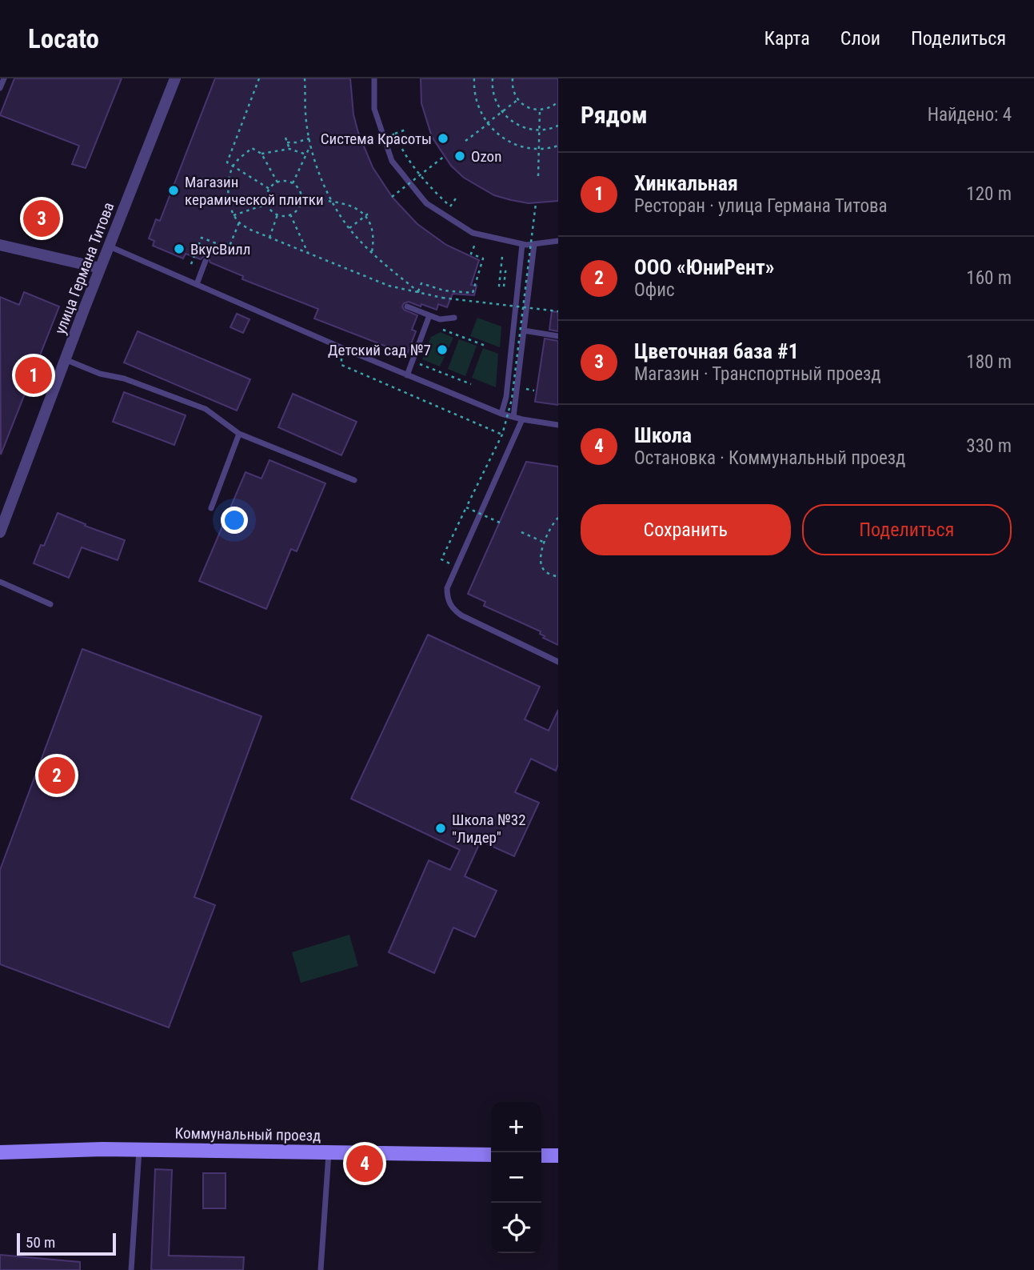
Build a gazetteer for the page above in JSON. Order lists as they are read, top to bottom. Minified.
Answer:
{"streets":{"street":["улица Германа Титова","Коммунальный проезд"]},"places":["Система Красоты","Ozon","Магазин керамической плитки","ВкусВилл","Детский сад №7","Школа №32 \"Лидер\""],"scale_bar":"50 m","page":{"header":"Locato","nav":["Карта","Слои","Поделиться"],"heading":["Рядом","Найдено: 4"],"list":[{"mark":"1","name":"Хинкальная","note":"Ресторан · улица Германа Титова","value":"120 m"},{"mark":"2","name":"ООО «ЮниРент»","note":"Офис","value":"160 m"},{"mark":"3","name":"Цветочная база #1","note":"Магазин · Транспортный проезд","value":"180 m"},{"mark":"4","name":"Школа","note":"Остановка · Коммунальный проезд","value":"330 m"}],"pins":["3","1","2","4"],"buttons":["Сохранить","Поделиться"],"map_buttons":["+","−"],"scale":"50 m"}}
